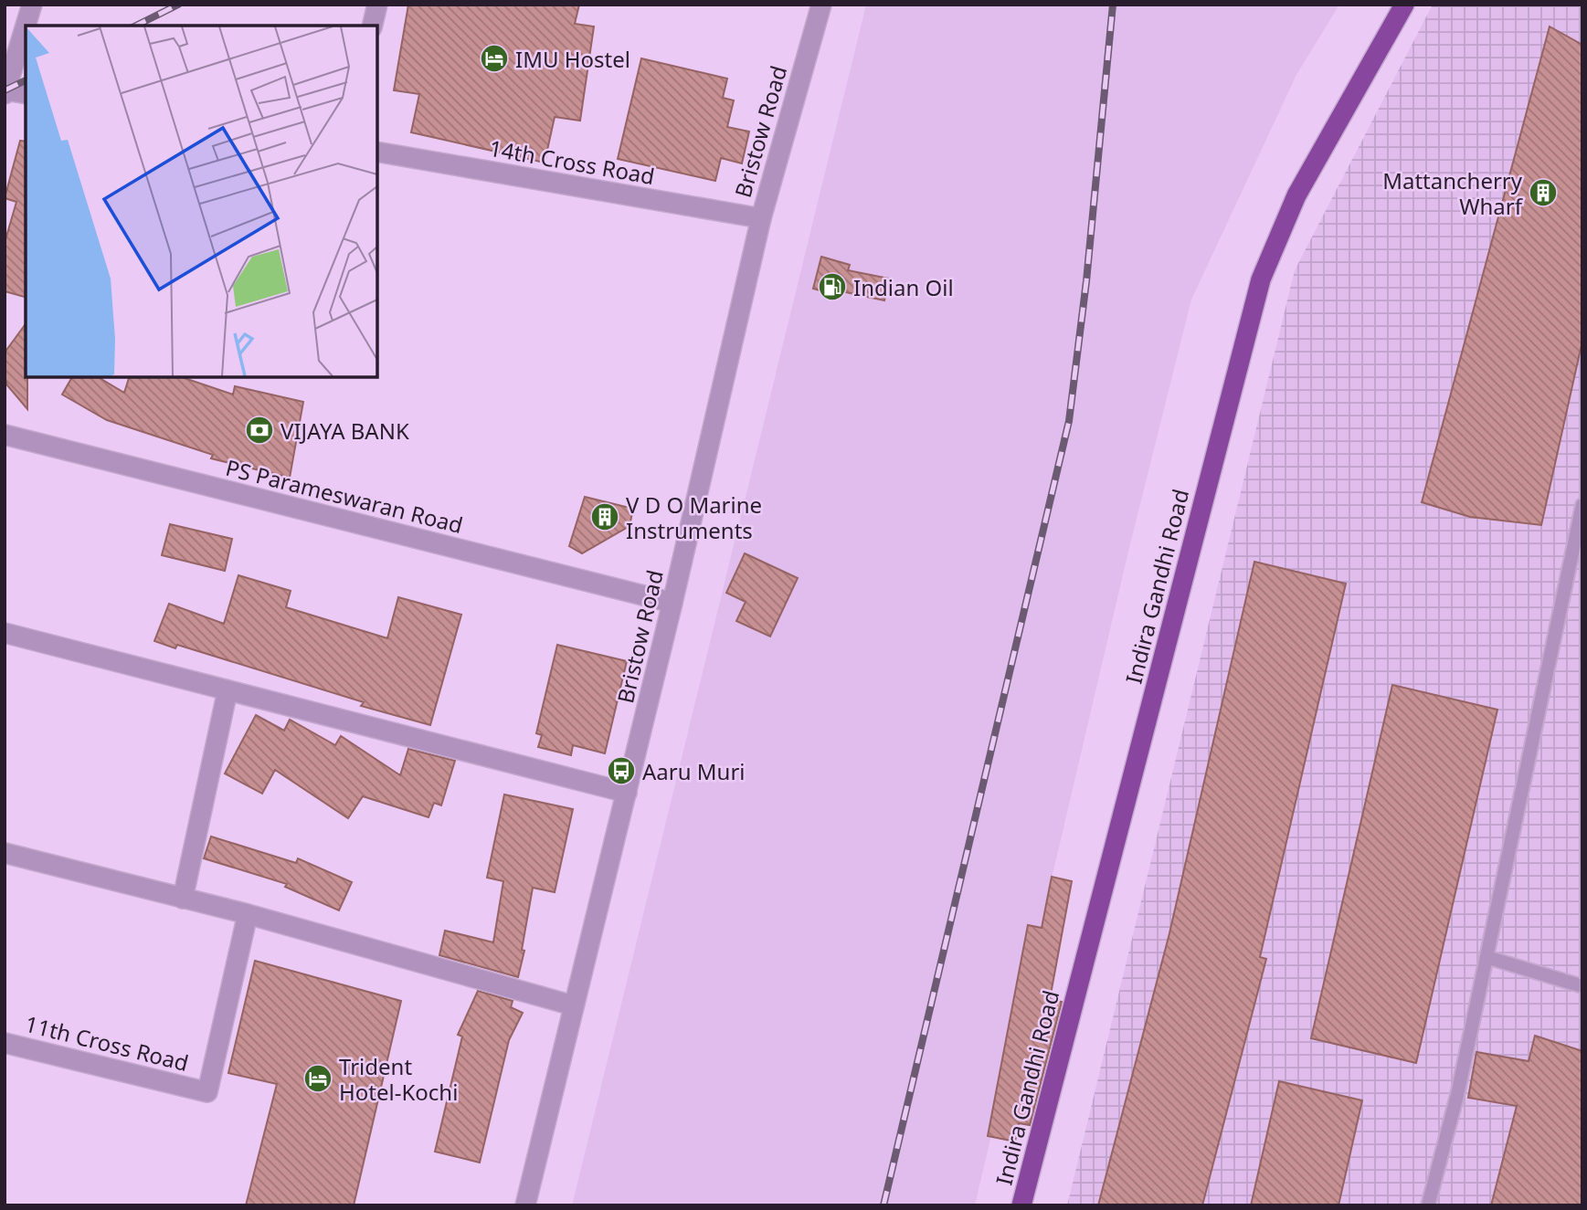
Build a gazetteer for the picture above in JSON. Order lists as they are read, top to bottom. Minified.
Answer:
{"streets":{"highway":["Indira Gandhi Road"],"street":["Bristow Road","14th Cross Road","PS Parameswaran Road","11th Cross Road"]},"crossings":[["Bristow Road","14th Cross Road"],["Bristow Road","PS Parameswaran Road"]],"places":{"hotel":["IMU Hostel","Trident Hotel-Kochi"],"building":["Mattancherry Wharf","V D O Marine Instruments"],"fuel station":["Indian Oil"],"bank":["VIJAYA BANK"],"bus stop":["Aaru Muri"]}}
